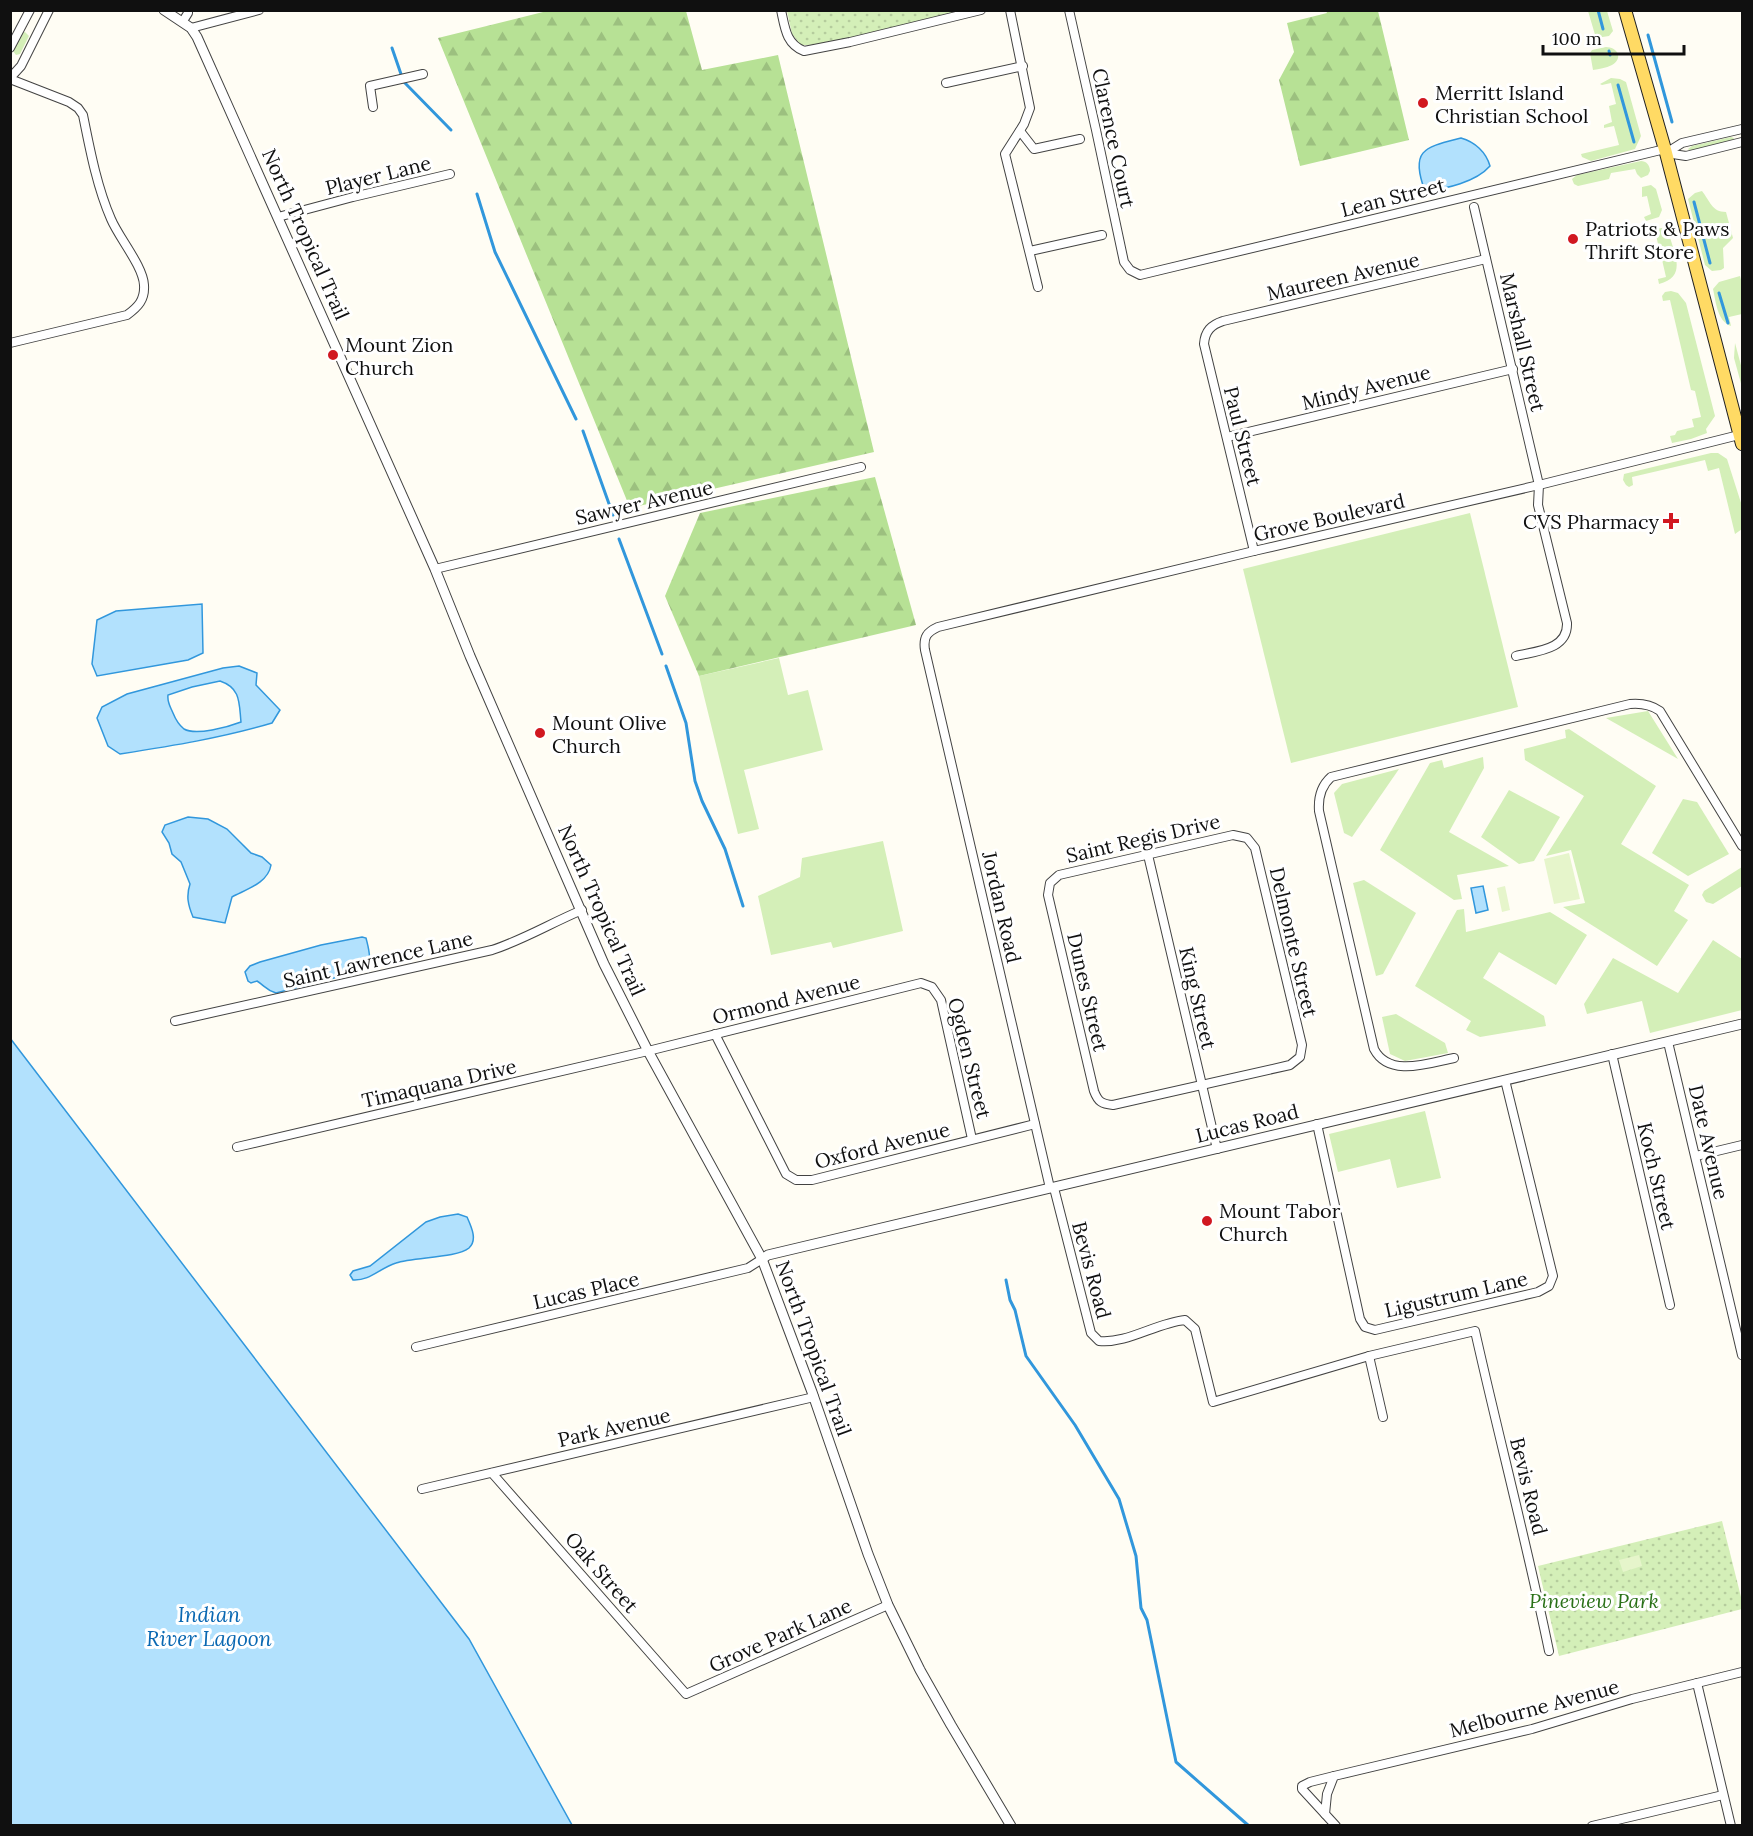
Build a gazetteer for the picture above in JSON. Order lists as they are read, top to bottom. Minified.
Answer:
{"streets":{"street":["Clarence Court","Player Lane","Lean Street","North Tropical Trail","Maureen Avenue","Marshall Street","Mindy Avenue","Paul Street","Sawyer Avenue","Grove Boulevard","Saint Regis Drive","Jordan Road","Delmonte Street","Saint Lawrence Lane","Dunes Street","King Street","Ormond Avenue","Ogden Street","Timaquana Drive","Lucas Road","Date Avenue","Oxford Avenue","Koch Street","Bevis Road","Lucas Place","Ligustrum Lane","Park Avenue","Oak Street","Grove Park Lane","Melbourne Avenue"]},"crossings":[["Clarence Court","Lean Street"],["Player Lane","North Tropical Trail"],["North Tropical Trail","Sawyer Avenue"],["North Tropical Trail","Saint Lawrence Lane"],["North Tropical Trail","Ormond Avenue"],["North Tropical Trail","Timaquana Drive"],["North Tropical Trail","Lucas Road"],["North Tropical Trail","Lucas Place"],["North Tropical Trail","Park Avenue"],["North Tropical Trail","Grove Park Lane"],["Maureen Avenue","Marshall Street"],["Maureen Avenue","Paul Street"],["Marshall Street","Mindy Avenue"],["Marshall Street","Grove Boulevard"],["Mindy Avenue","Paul Street"],["Paul Street","Grove Boulevard"],["Grove Boulevard","Jordan Road"],["Saint Regis Drive","Delmonte Street"],["Saint Regis Drive","Dunes Street"],["Saint Regis Drive","King Street"],["Jordan Road","Lucas Road"],["Jordan Road","Oxford Avenue"],["Jordan Road","Bevis Road"],["Delmonte Street","Dunes Street"],["Delmonte Street","King Street"],["Dunes Street","King Street"],["King Street","Lucas Road"],["Ormond Avenue","Ogden Street"],["Ormond Avenue","Timaquana Drive"],["Ormond Avenue","Oxford Avenue"],["Ogden Street","Oxford Avenue"],["Lucas Road","Date Avenue"],["Lucas Road","Koch Street"],["Lucas Road","Bevis Road"],["Lucas Road","Lucas Place"],["Lucas Road","Ligustrum Lane"],["Park Avenue","Oak Street"],["Oak Street","Grove Park Lane"]],"water":["Indian River Lagoon"],"parks":["Pineview Park"],"places":{"other":["Merritt Island Christian School","Patriots & Paws Thrift Store","Mount Zion Church","Mount Olive Church","Mount Tabor Church"],"health":["CVS Pharmacy"]},"scale_bar":"100 m"}
